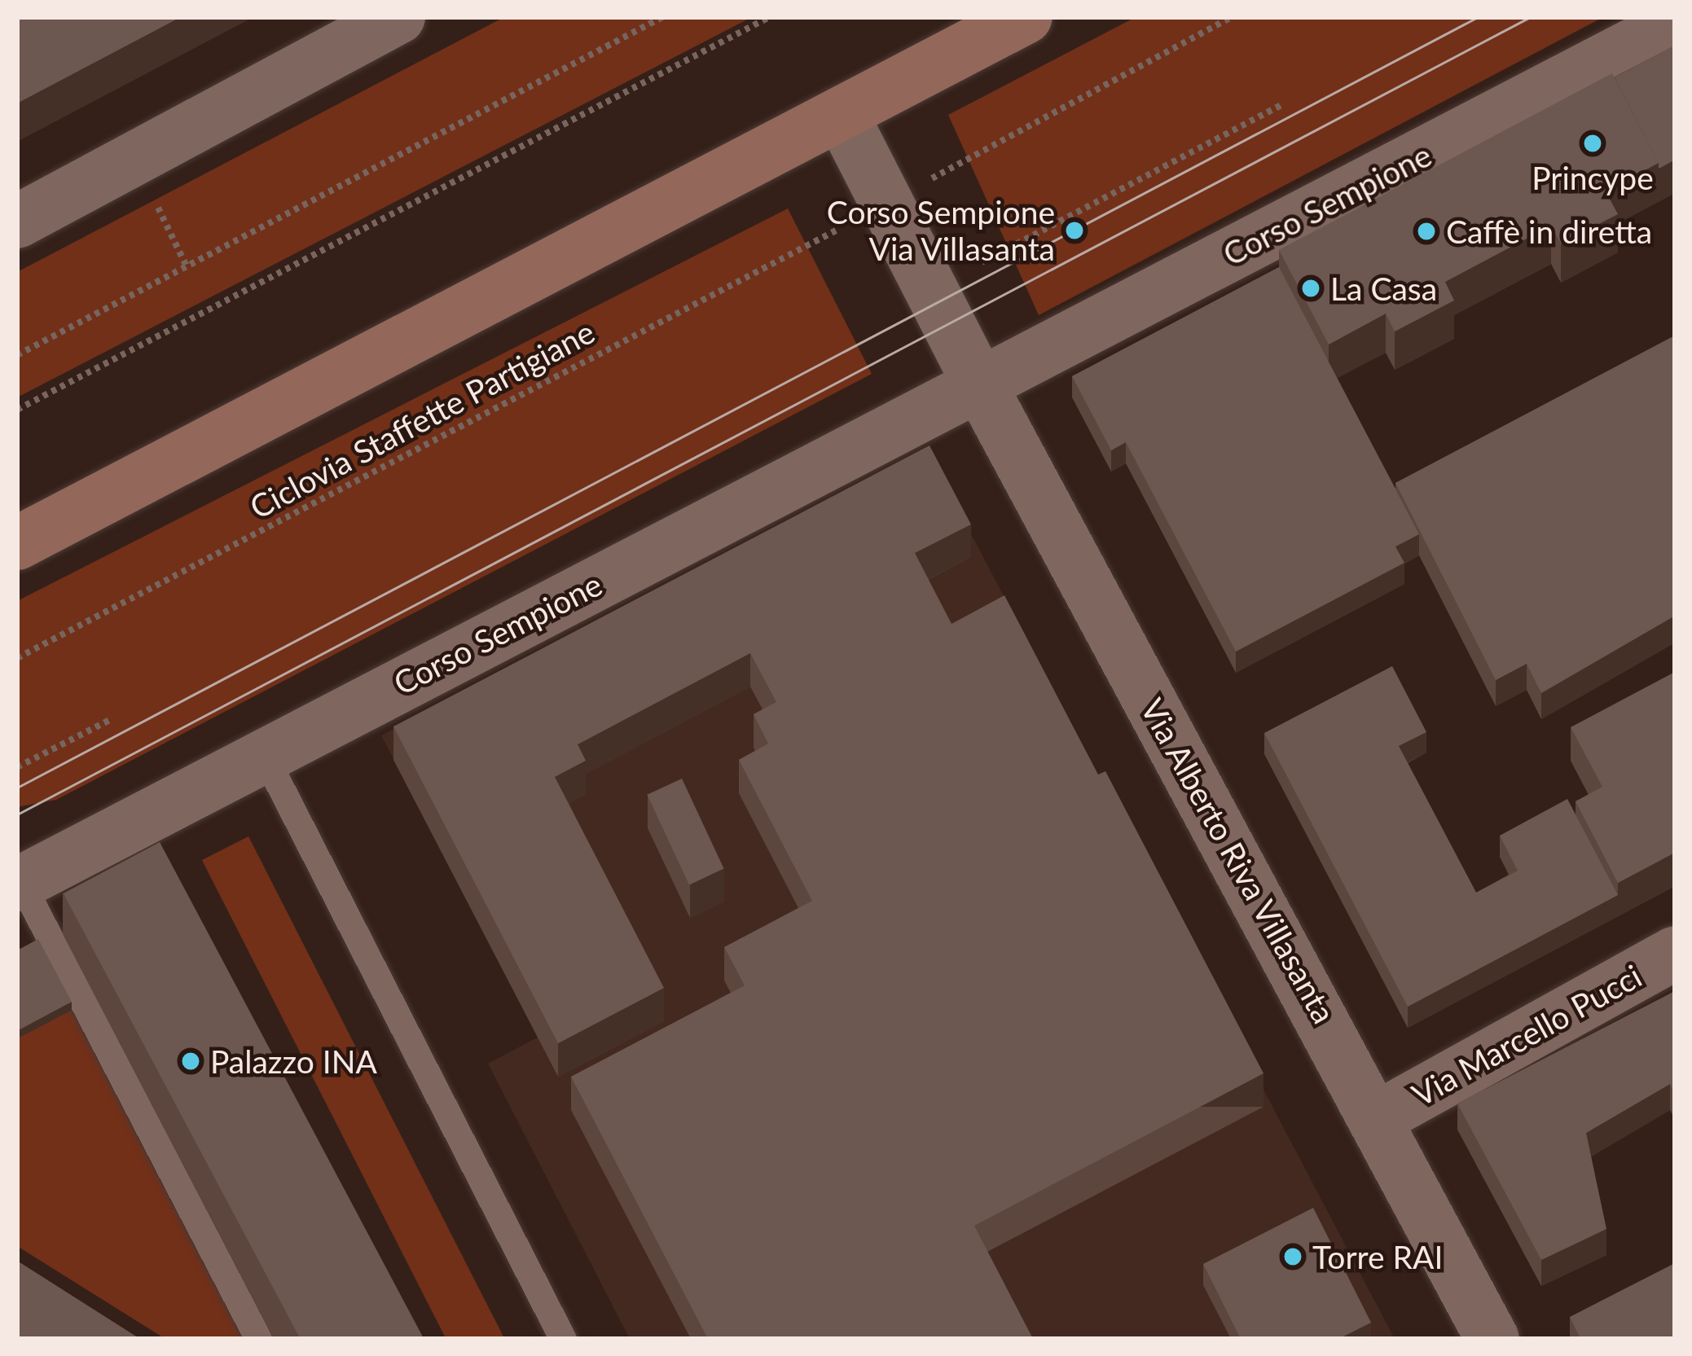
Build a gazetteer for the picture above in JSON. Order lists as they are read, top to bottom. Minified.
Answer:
{"streets":{"street":["Corso Sempione","Via Alberto Riva Villasanta","Via Marcello Pucci"],"path":["Ciclovia Staffette Partigiane"]},"crossings":[["Corso Sempione","Via Alberto Riva Villasanta"],["Via Alberto Riva Villasanta","Via Marcello Pucci"]],"places":["Princype","Corso Sempione Via Villasanta","Caffè in diretta","La Casa","Palazzo INA","Torre RAI"]}
